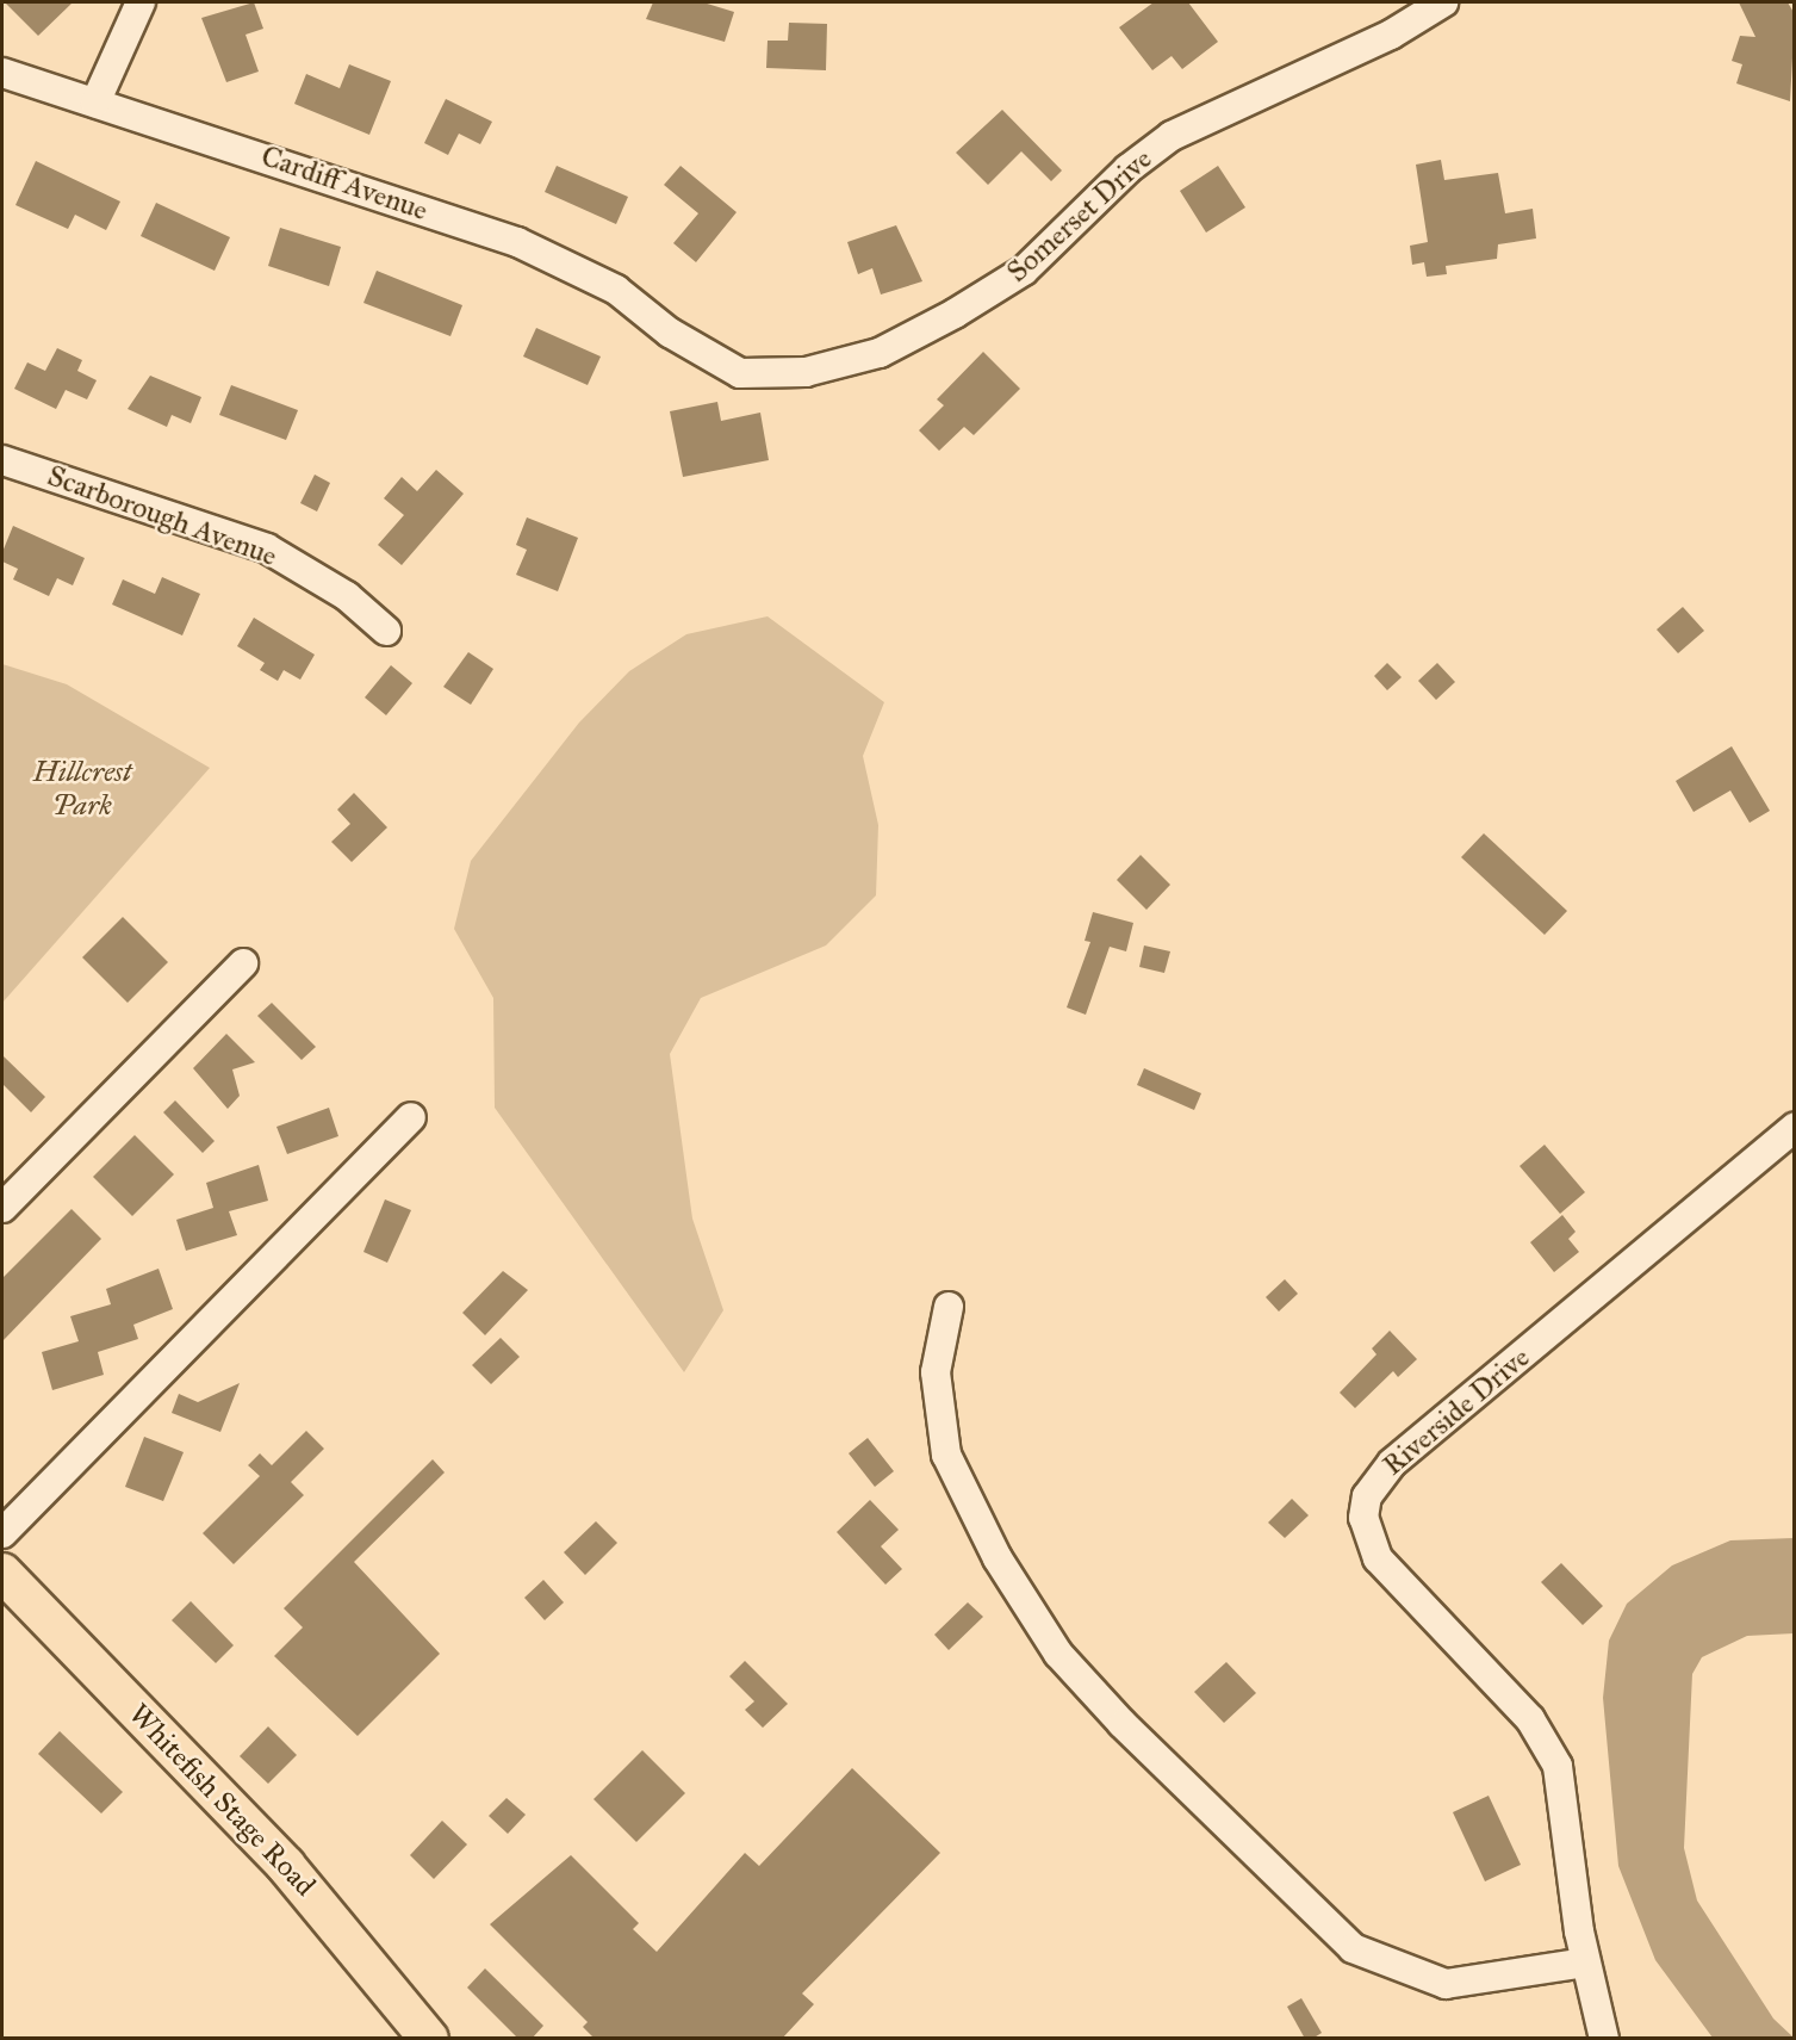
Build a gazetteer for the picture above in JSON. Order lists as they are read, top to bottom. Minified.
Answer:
{"streets":{"main road":["Whitefish Stage Road"],"street":["Cardiff Avenue","Somerset Drive","Scarborough Avenue","Riverside Drive"]},"crossings":[["Cardiff Avenue","Somerset Drive"]],"parks":["Hillcrest Park"]}
